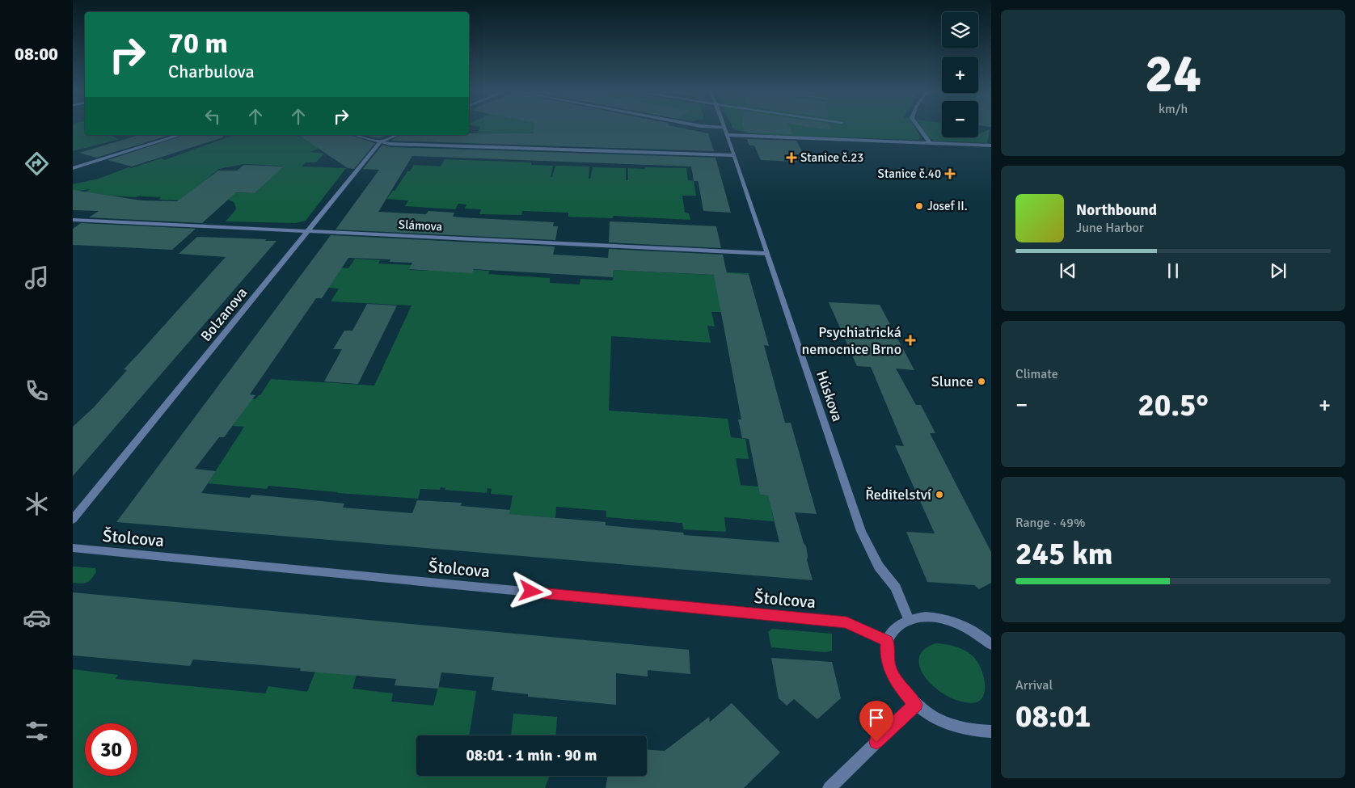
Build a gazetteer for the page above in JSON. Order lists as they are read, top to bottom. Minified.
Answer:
{"streets":{"street":["Slámova","Bolzanova","Húskova","Štolcova"]},"crossings":[["Slámova","Bolzanova"],["Slámova","Húskova"]],"places":{"health":["Stanice č.23","Stanice č.40","Psychiatrická nemocnice Brno"],"other":["Josef II.","Slunce","Ředitelství"]},"page":{"tabs":"08:00","tile":[["24","km/h"],"Climate",["Range · 49%","245 km"],["Arrival","08:01"]],"map_buttons":["+","−"],"turn":["70 m","Charbulova"],"song":["Northbound","June Harbor"],"heat":["−","20.5°","+"],"limit":"30","trip":"08:01 · 1 min · 90 m"}}
